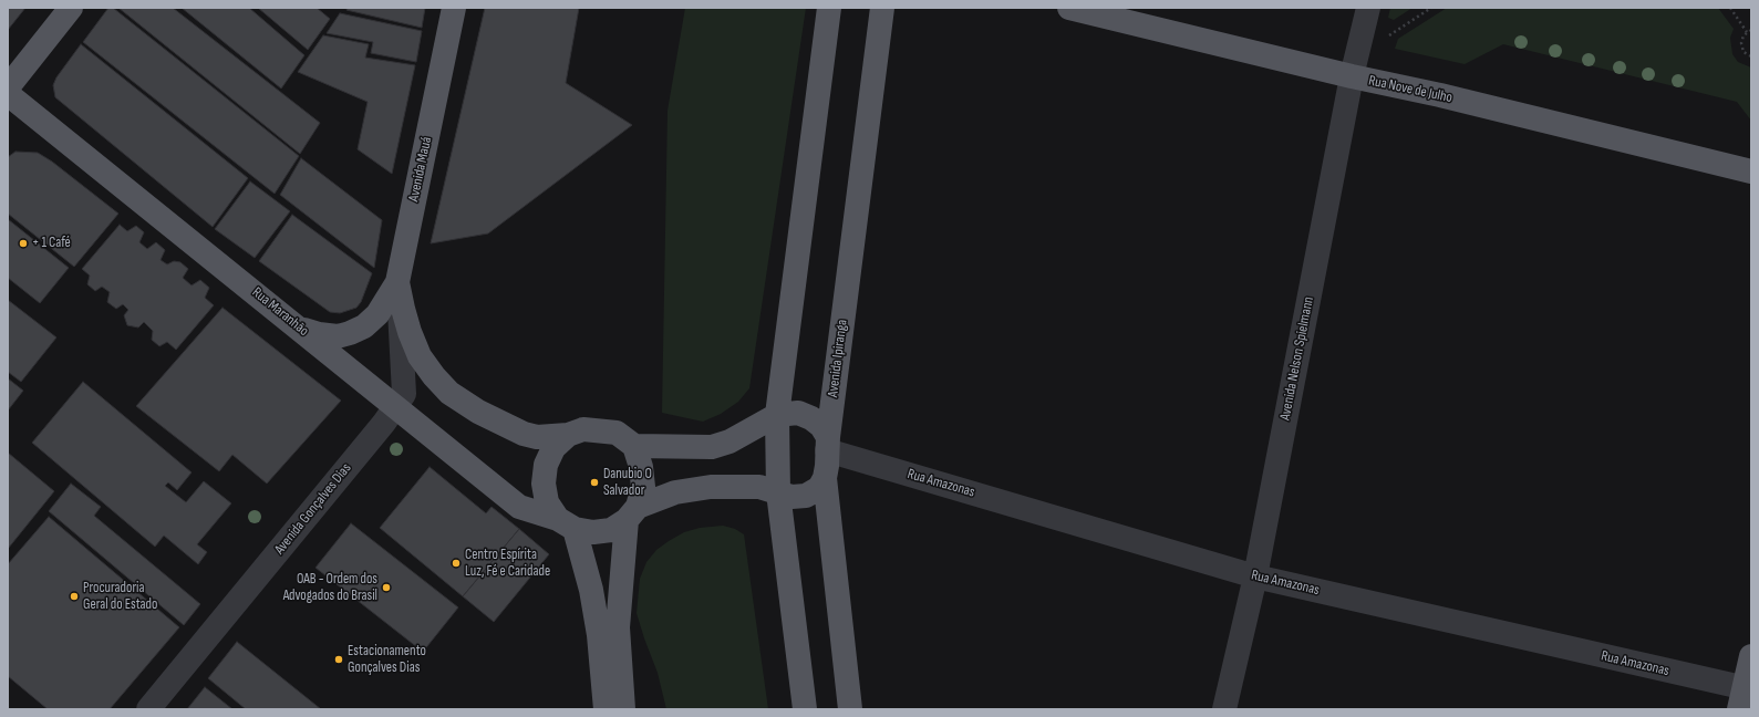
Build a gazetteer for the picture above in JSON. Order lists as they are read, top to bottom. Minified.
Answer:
{"streets":{"main road":["Rua Nove de Julho","Avenida Mauá","Rua Maranhão","Avenida Ipiranga"],"street":["Avenida Nelson Spielmann","Rua Amazonas","Avenida Gonçalves Dias"]},"crossings":[["Rua Nove de Julho","Avenida Nelson Spielmann"],["Avenida Mauá","Rua Maranhão"],["Avenida Mauá","Avenida Gonçalves Dias"],["Rua Maranhão","Avenida Gonçalves Dias"],["Avenida Ipiranga","Rua Amazonas"],["Avenida Nelson Spielmann","Rua Amazonas"]],"places":["+ 1 Café","Danubio O Salvador","Centro Espírita Luz, Fé e Caridade","OAB - Ordem dos Advogados do Brasil","Procuradoria Geral do Estado","Estacionamento Gonçalves Dias"]}
